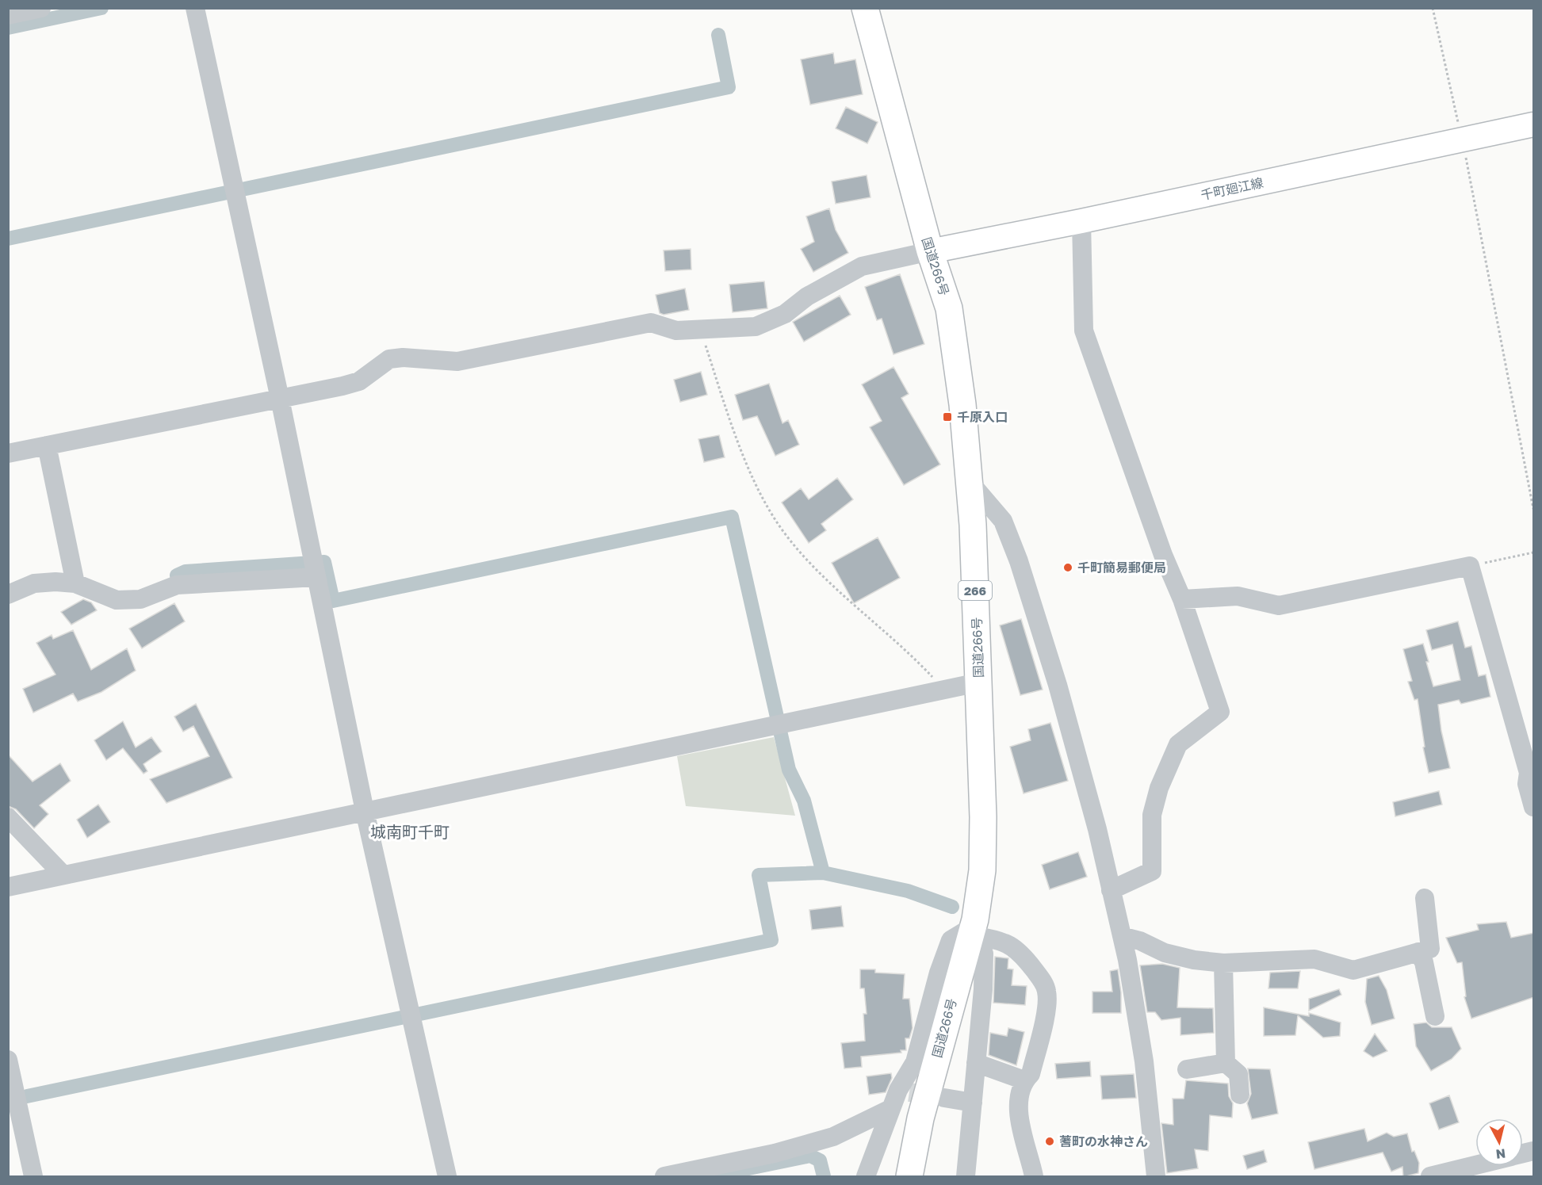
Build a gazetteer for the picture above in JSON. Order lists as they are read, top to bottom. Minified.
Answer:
{"streets":{"highway":["国道266号","266"],"main road":["千町廻江線"]},"crossings":[["千町廻江線","国道266号"]],"districts":["城南町千町"],"places":{"transit":["千原入口"],"other":["千町簡易郵便局","蓍町の水神さん"]},"north":"bottom"}
